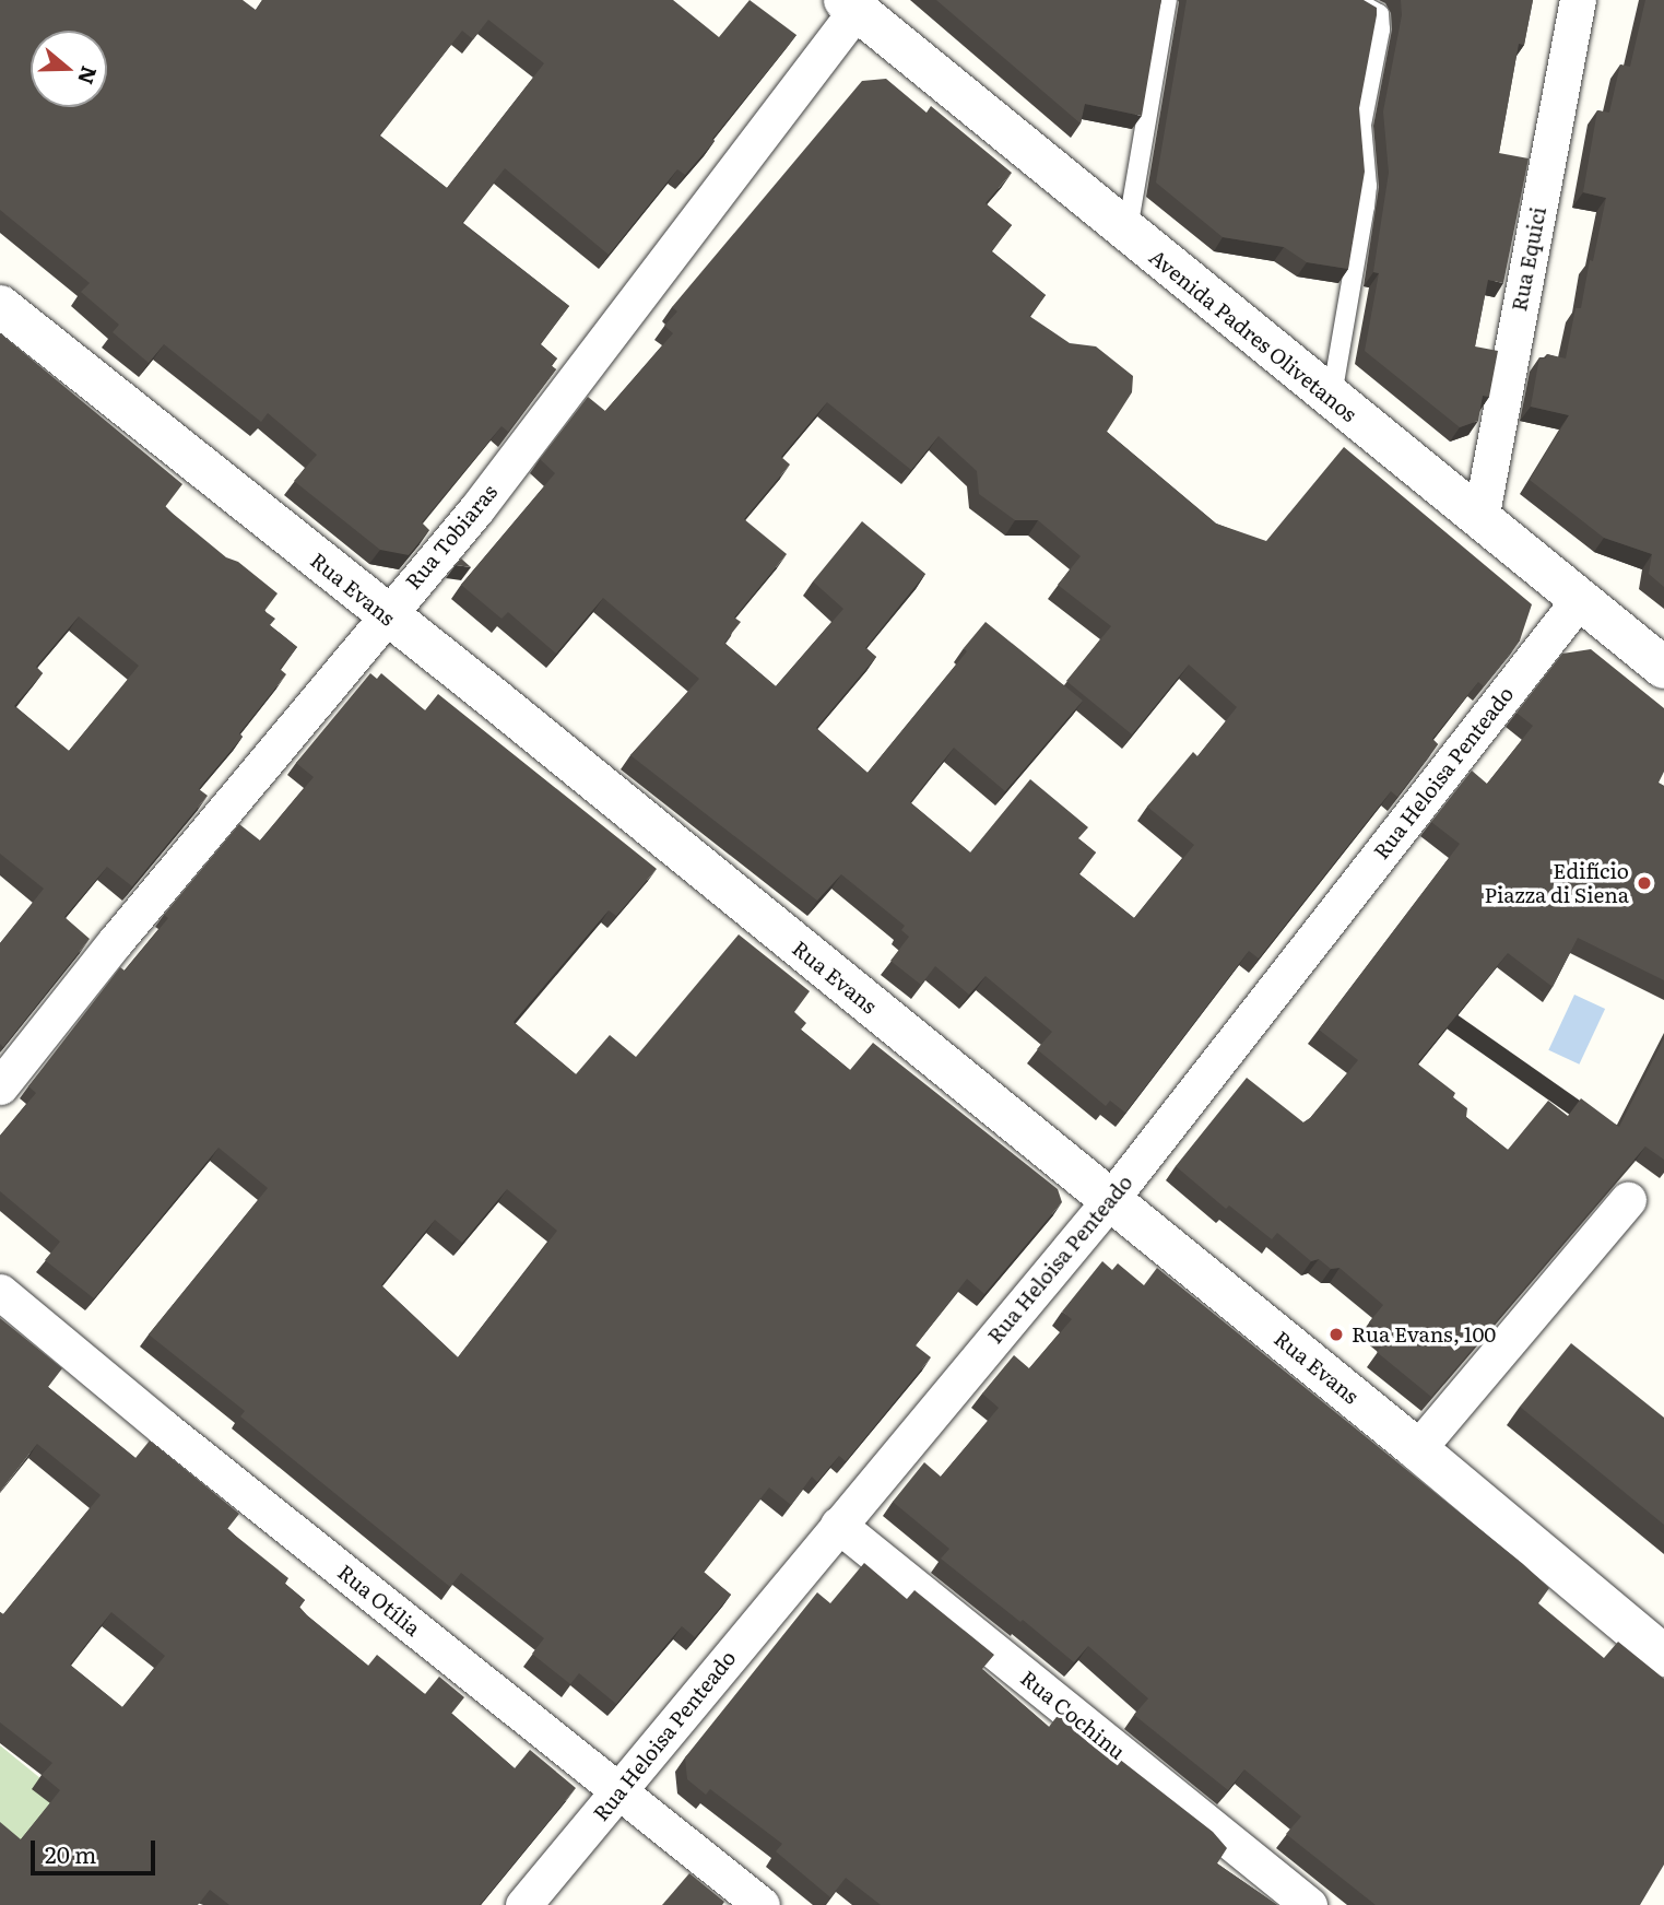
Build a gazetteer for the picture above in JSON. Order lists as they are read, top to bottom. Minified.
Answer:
{"streets":{"street":["Rua Equici","Avenida Padres Olivetanos","Rua Tobiaras","Rua Evans","Rua Heloisa Penteado","Rua Otília","Rua Cochinu"]},"crossings":[["Rua Equici","Avenida Padres Olivetanos"],["Avenida Padres Olivetanos","Rua Tobiaras"],["Avenida Padres Olivetanos","Rua Heloisa Penteado"],["Rua Tobiaras","Rua Evans"],["Rua Evans","Rua Heloisa Penteado"],["Rua Heloisa Penteado","Rua Otília"],["Rua Heloisa Penteado","Rua Cochinu"]],"places":["Edifício Piazza di Siena","Rua Evans, 100"],"scale_bar":"20 m","north":"right"}
